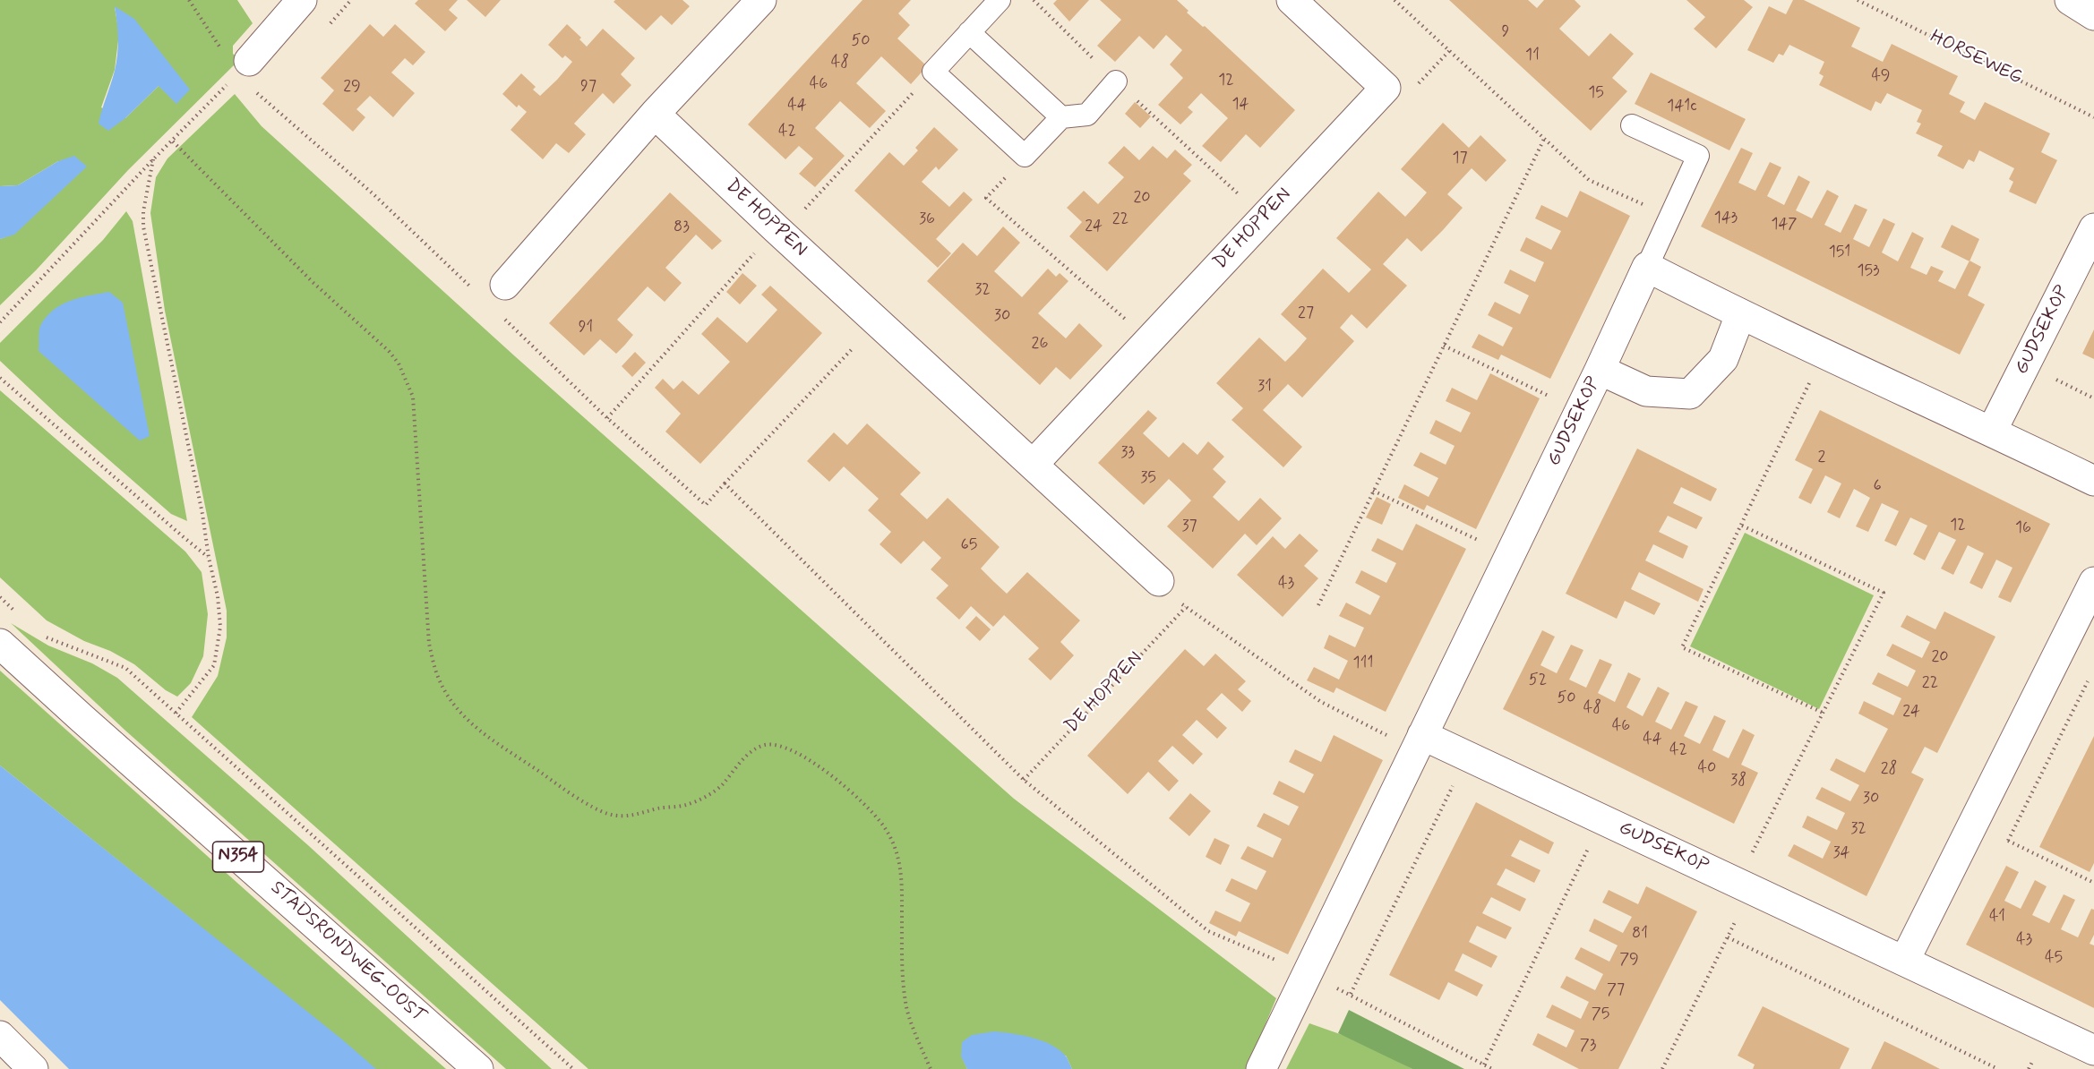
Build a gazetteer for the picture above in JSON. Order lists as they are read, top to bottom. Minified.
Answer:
{"streets":{"street":["DE HOPPEN","GUDSEKOP","N354","STADSRONDWEG-OOST"],"path":["HORSEWEG"]},"house_numbers":["9","50","11","48","49","12","46","29","97","15","14","44","141c","42","17","20","143","36","22","147","24","83","151","153","32","27","30","91","26","31","33","2","35","6","12","37","16","65","43","20","111","52","22","50","48","24","46","44","42","40","28","38","30","32","34","41","81","43","45","79","77","75","73"]}
